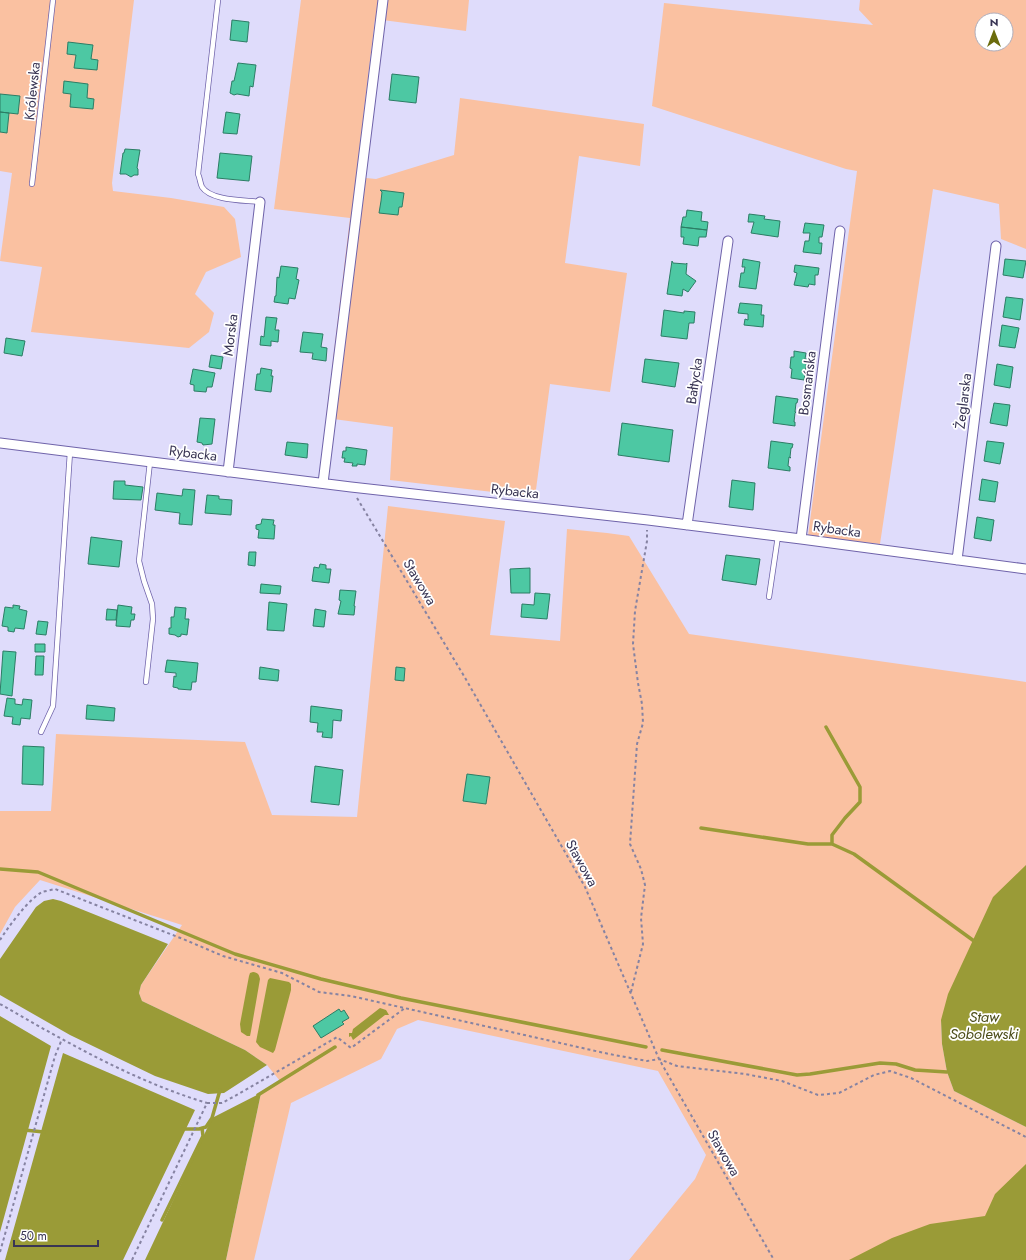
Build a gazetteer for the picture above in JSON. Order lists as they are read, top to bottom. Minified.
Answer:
{"streets":{"street":["Morska","Bałtycka","Bosmańska","Żeglarska","Rybacka"],"lane":["Królewska"],"path":["Stawowa"]},"crossings":[["Morska","Rybacka"],["Bałtycka","Rybacka"],["Bosmańska","Rybacka"],["Żeglarska","Rybacka"],["Rybacka","Stawowa"]],"water":["Staw Sobolewski"],"scale_bar":"50 m","north":"top"}
